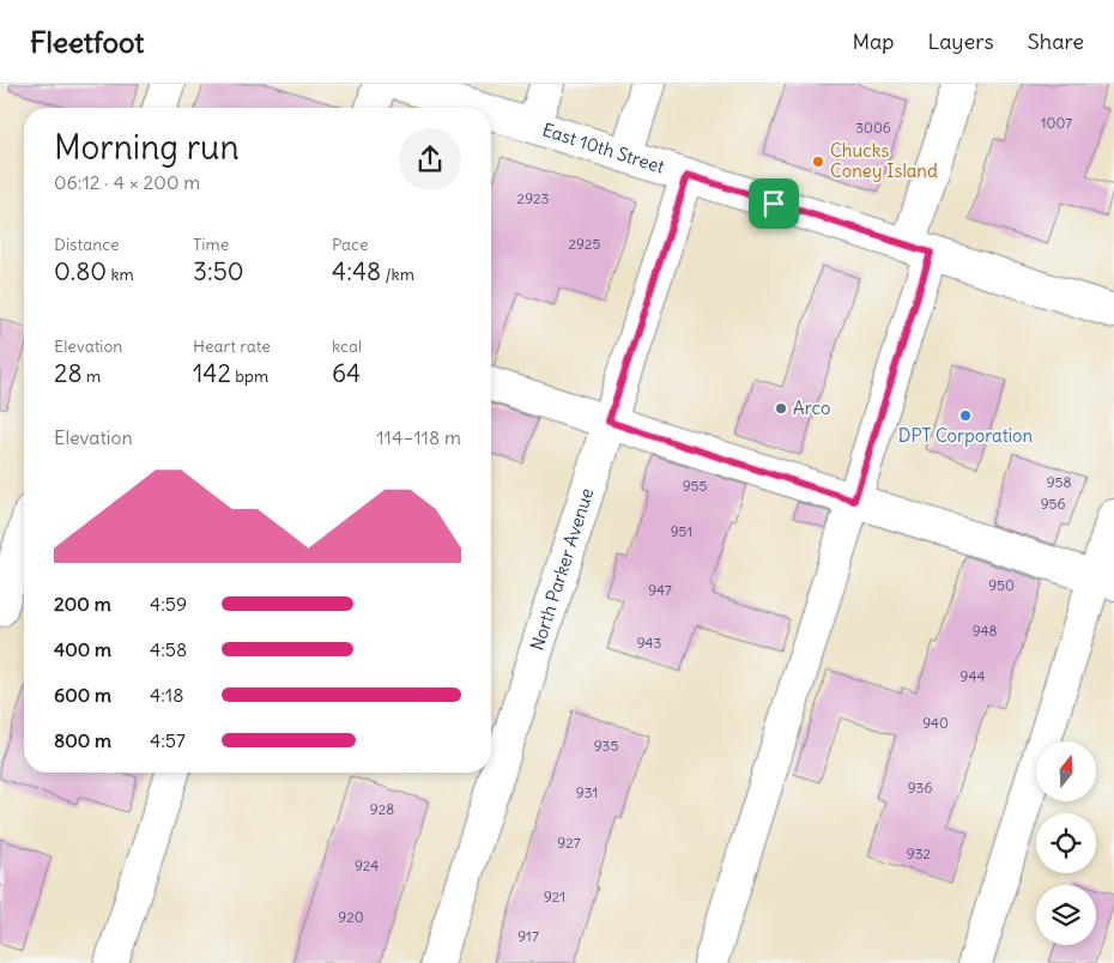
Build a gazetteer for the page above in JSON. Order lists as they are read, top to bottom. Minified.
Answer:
{"streets":{"street":["East 10th Street","North Parker Avenue"]},"crossings":[["East 10th Street","North Parker Avenue"]],"places":["Chucks Coney Island","Arco","DPT Corporation"],"house_numbers":["1007","3006","2923","2925","958","955","956","951","950","947","948","943","944","940","935","936","931","928","927","932","924","921","920","917"],"north":"top","page":{"header":"Fleetfoot","nav":["Map","Layers","Share"],"heading":["Morning run","06:12 · 4 × 200 m"],"stats":[["Distance","0.80 km"],["Time","3:50"],["Pace","4:48 /km"],["Elevation","28 m"],["Heart rate","142 bpm"],["kcal","64"]],"chart":["Elevation","114–118 m"],"list":[{"name":"200 m","note":"4:59"},{"name":"400 m","note":"4:58"},{"name":"600 m","note":"4:18"},{"name":"800 m","note":"4:57"}]}}
